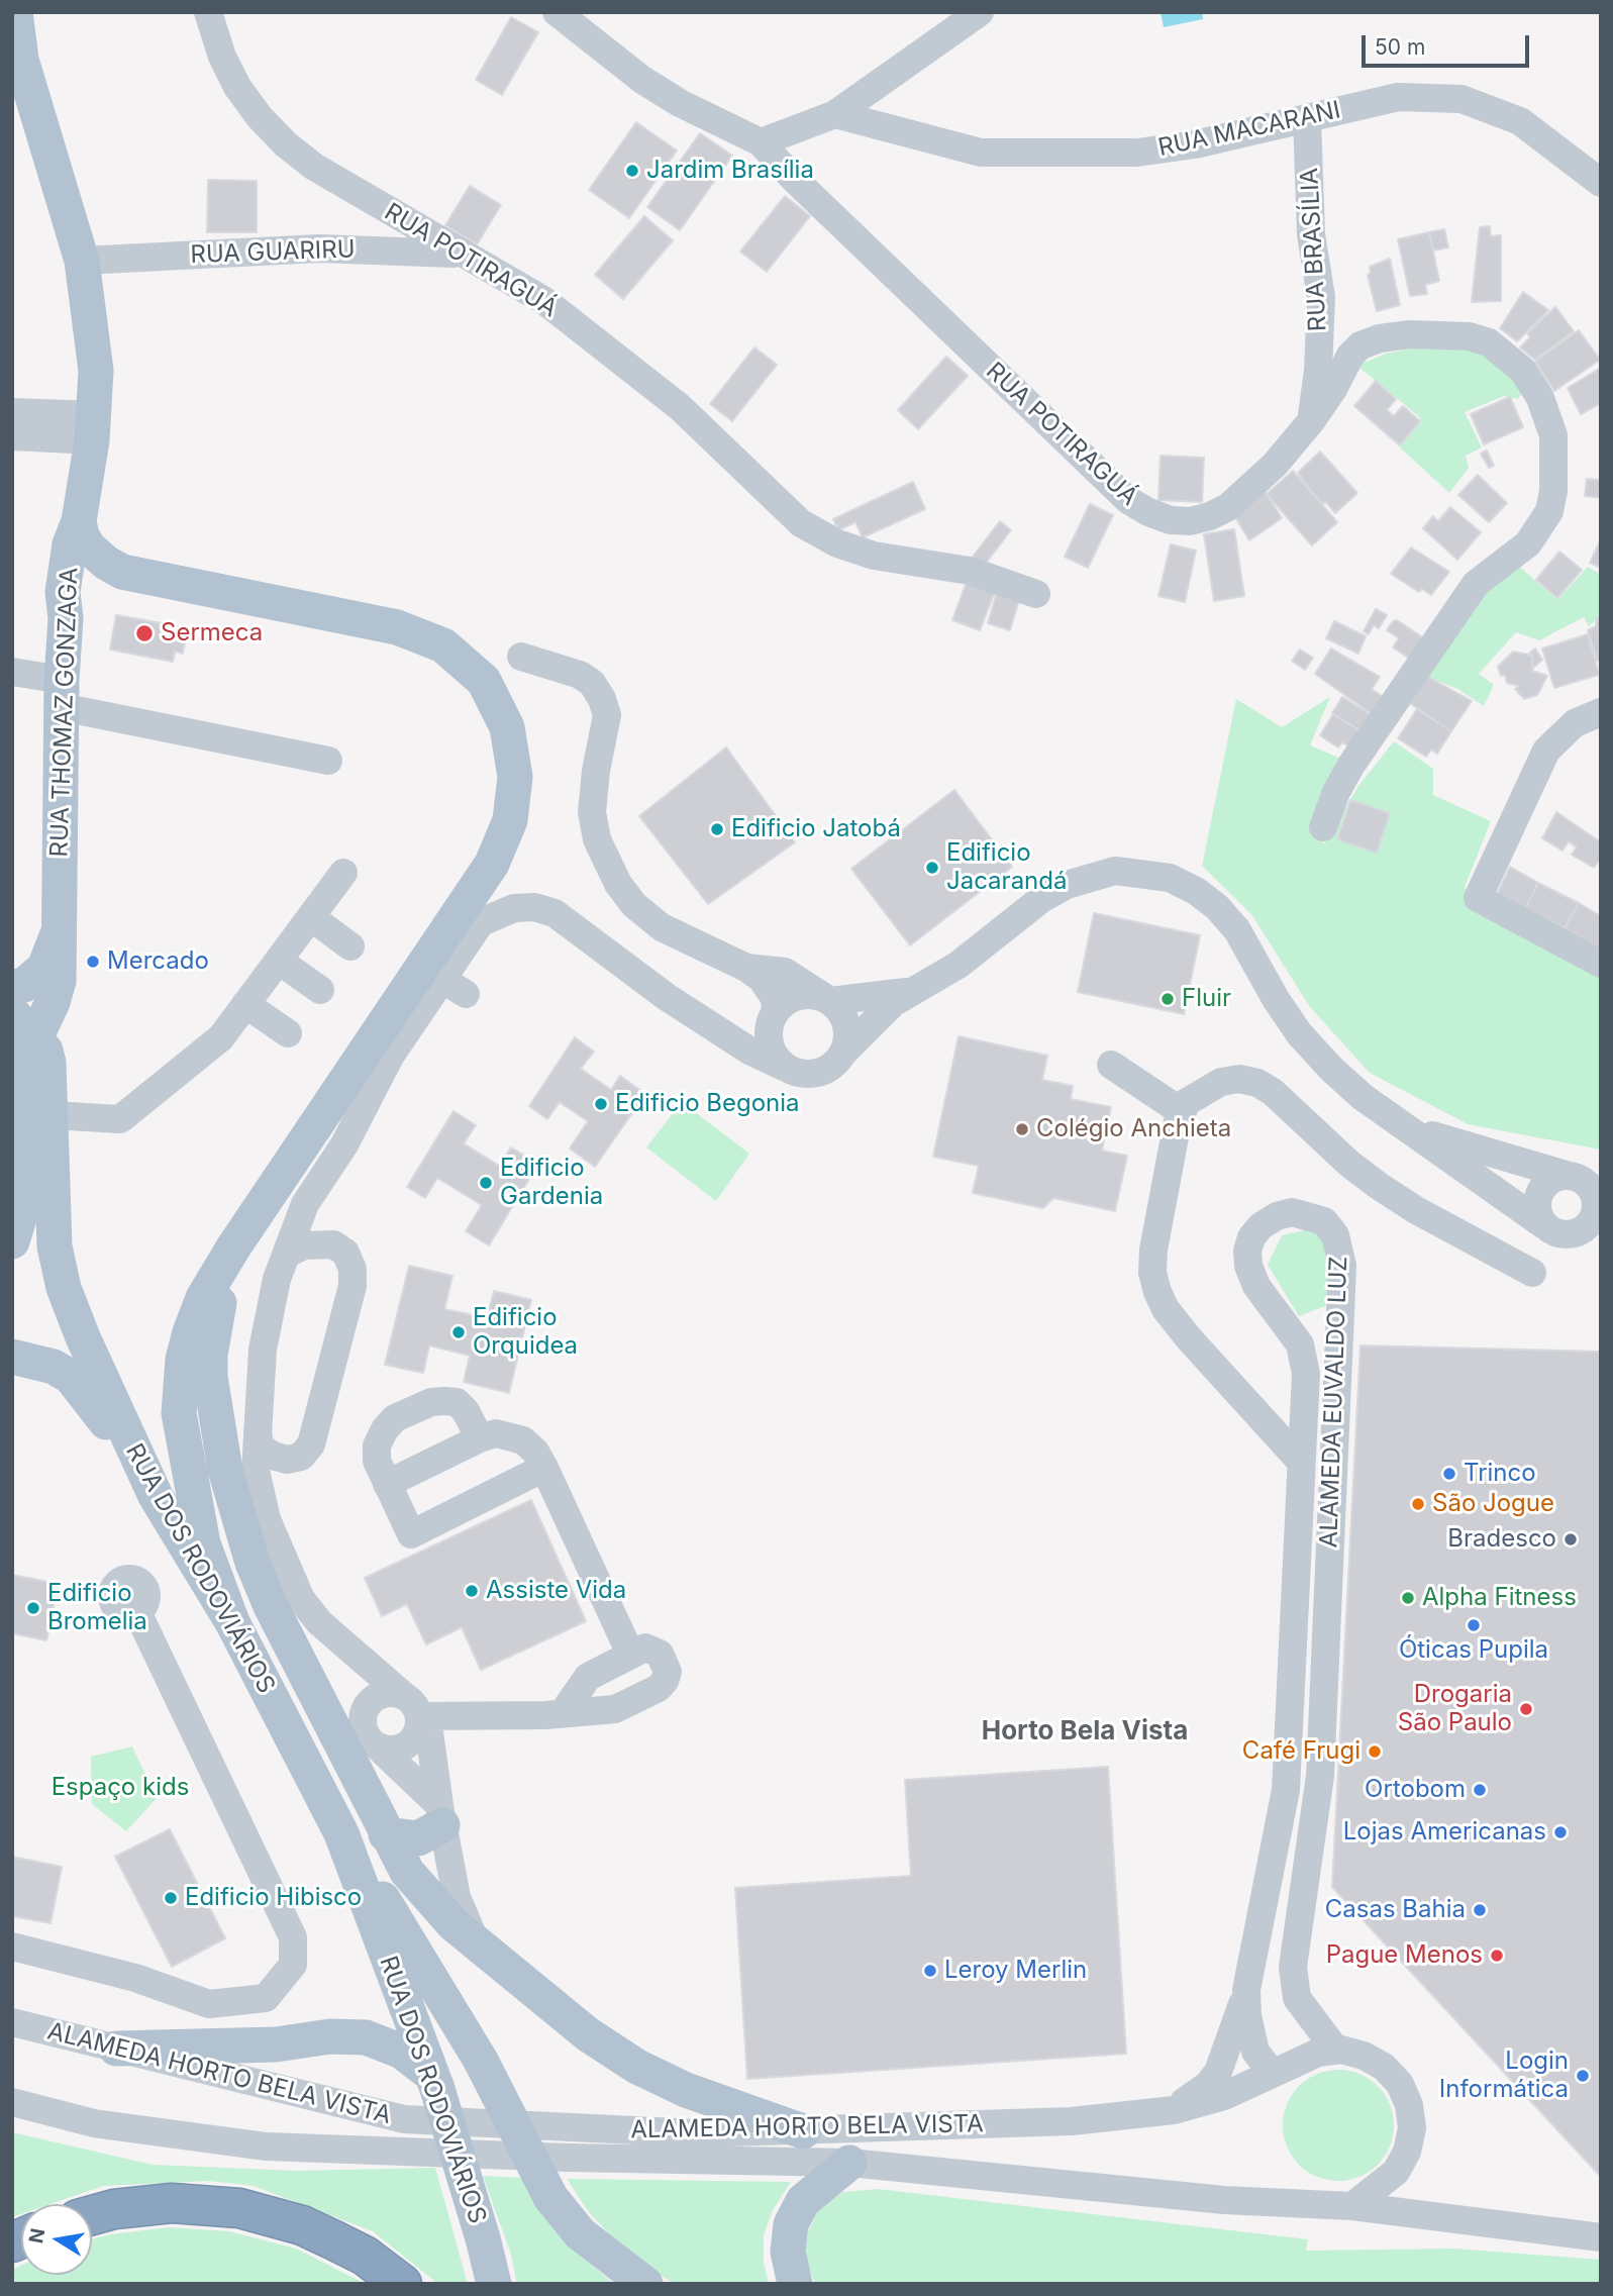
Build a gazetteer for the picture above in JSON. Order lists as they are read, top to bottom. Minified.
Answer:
{"streets":{"main road":["RUA THOMAZ GONZAGA","RUA DOS RODOVIÁRIOS"],"street":["RUA MACARANI","RUA BRASÍLIA","RUA GUARIRU","RUA POTIRAGUÁ","ALAMEDA EUVALDO LUZ","ALAMEDA HORTO BELA VISTA"]},"crossings":[["RUA MACARANI","RUA BRASÍLIA"],["RUA BRASÍLIA","RUA POTIRAGUÁ"],["RUA GUARIRU","RUA POTIRAGUÁ"],["RUA GUARIRU","RUA THOMAZ GONZAGA"],["RUA THOMAZ GONZAGA","RUA DOS RODOVIÁRIOS"],["ALAMEDA EUVALDO LUZ","ALAMEDA HORTO BELA VISTA"]],"districts":["Horto Bela Vista"],"parks":["Espaço kids"],"places":["Jardim Brasília","Sermeca","Edificio Jatobá","Edificio Jacarandá","Mercado","Fluir","Edificio Begonia","Colégio Anchieta","Edificio Gardenia","Edificio Orquidea","Trinco","São Jogue","Bradesco","Assiste Vida","Alpha Fitness","Edificio Bromelia","Óticas Pupila","Drogaria São Paulo","Café Frugi","Ortobom","Lojas Americanas","Edificio Hibisco","Casas Bahia","Pague Menos","Leroy Merlin","Login Informática"],"scale_bar":"50 m","north":"left"}
